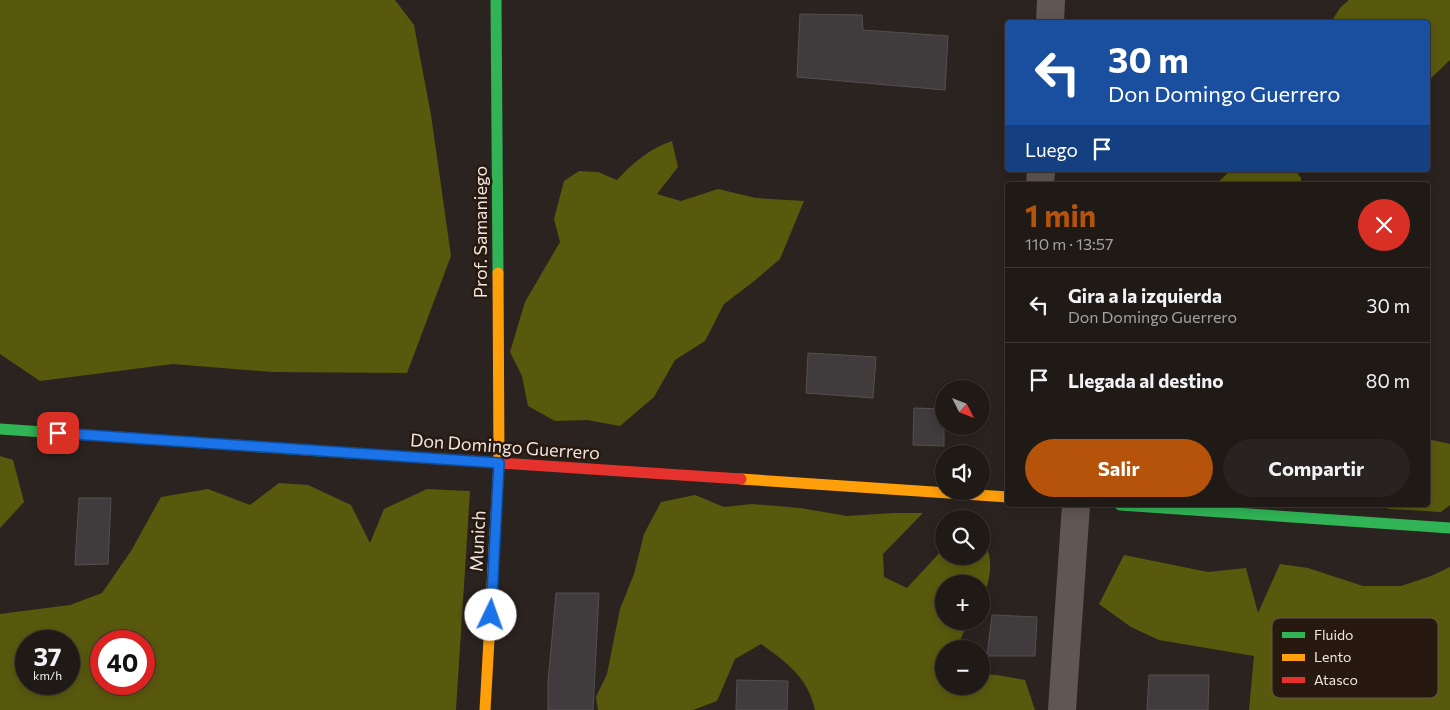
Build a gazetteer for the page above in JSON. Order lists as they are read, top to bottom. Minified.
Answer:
{"streets":{"street":["Prof. Samaniego","Don Domingo Guerrero","Munich"]},"crossings":[["Prof. Samaniego","Don Domingo Guerrero"],["Prof. Samaniego","Munich"],["Don Domingo Guerrero","Munich"]],"legend":["Fluido","Lento","Atasco"],"north":"bottom right","page":{"turn":["30 m","Don Domingo Guerrero"],"then":"Luego","heading":["1 min","110 m · 13:57"],"list":[{"name":"Gira a la izquierda","note":"Don Domingo Guerrero","value":"30 m"},{"name":"Llegada al destino","value":"80 m"}],"map_buttons":["+","−"],"buttons":["Salir","Compartir"],"speed":"37 km/h","limit":"40"}}
